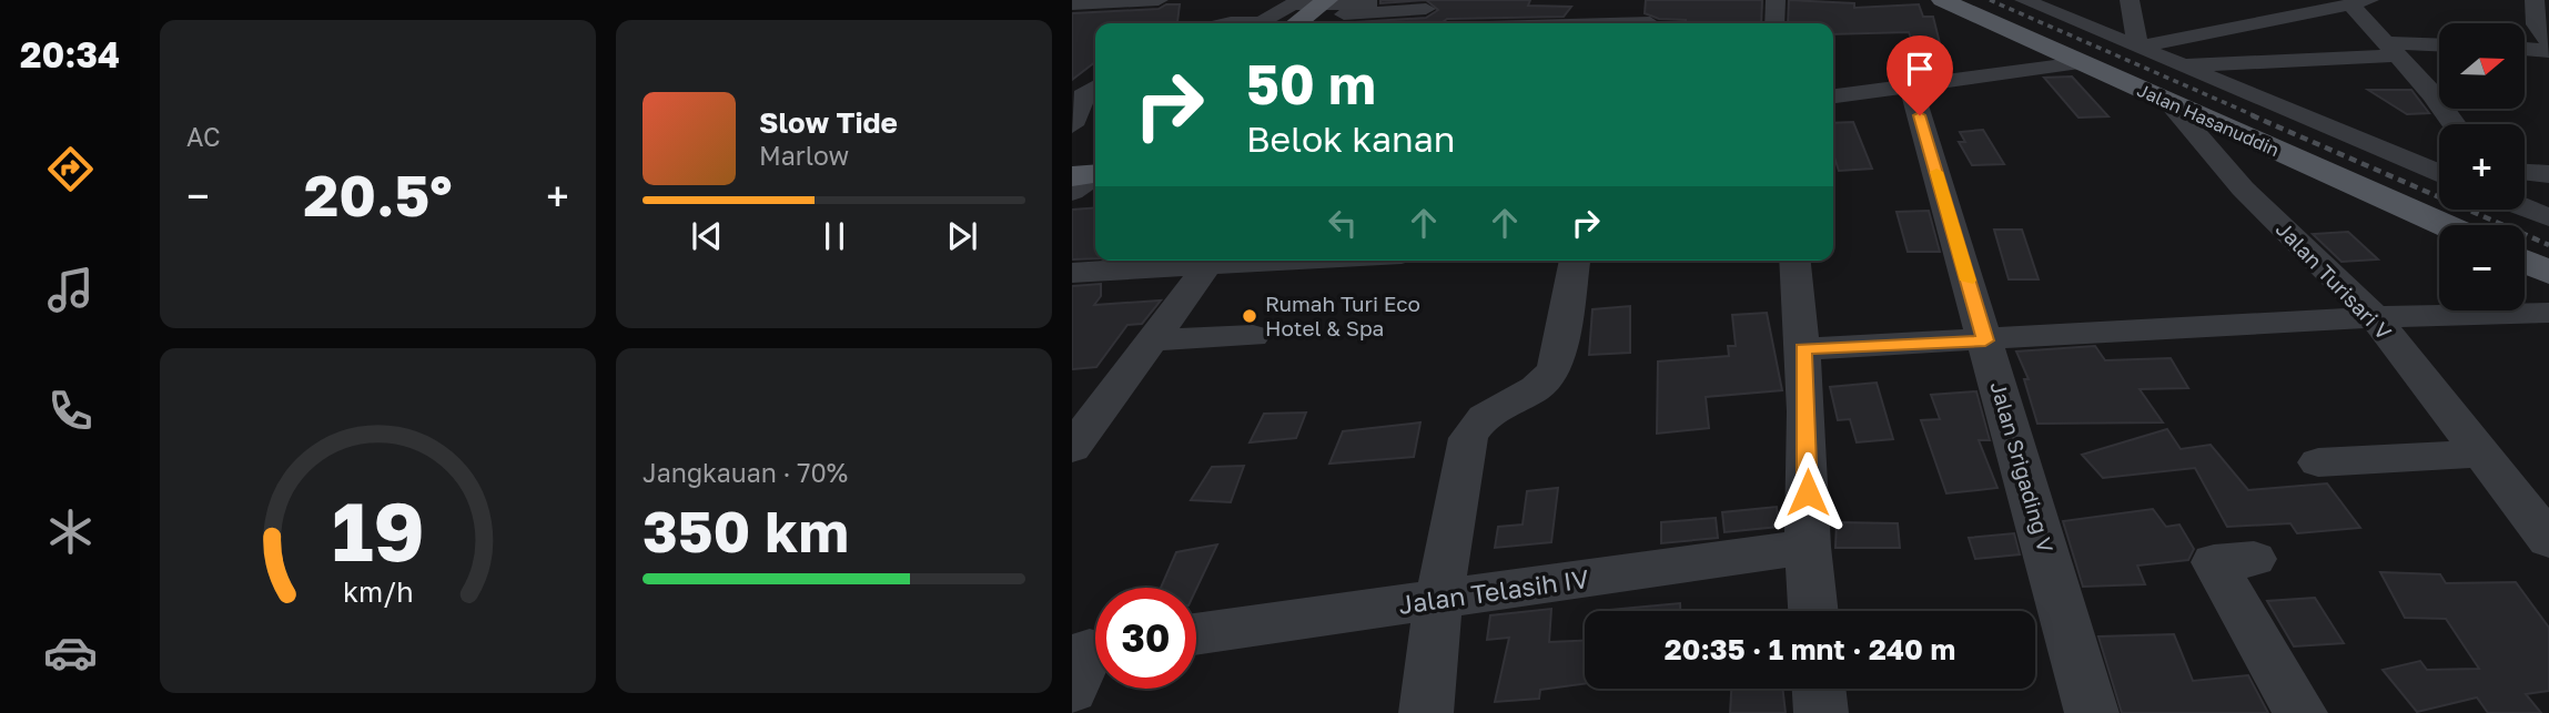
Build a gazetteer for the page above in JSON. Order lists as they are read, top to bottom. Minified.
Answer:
{"streets":{"main road":["Jalan Hasanuddin"],"street":["Jalan Turisari V","Jalan Srigading V","Jalan Telasih IV"]},"crossings":[["Jalan Hasanuddin","Jalan Turisari V"]],"places":["Rumah Turi Eco Hotel & Spa"],"north":"right","page":{"tabs":"20:34","tile":["AC",["Jangkauan · 70%","350 km"]],"map_buttons":["+","−"],"turn":["50 m","Belok kanan"],"song":["Slow Tide","Marlow"],"heat":["−","20.5°","+"],"limit":"30","trip":"20:35 · 1 mnt · 240 m","gauge":["19","km/h"]}}
